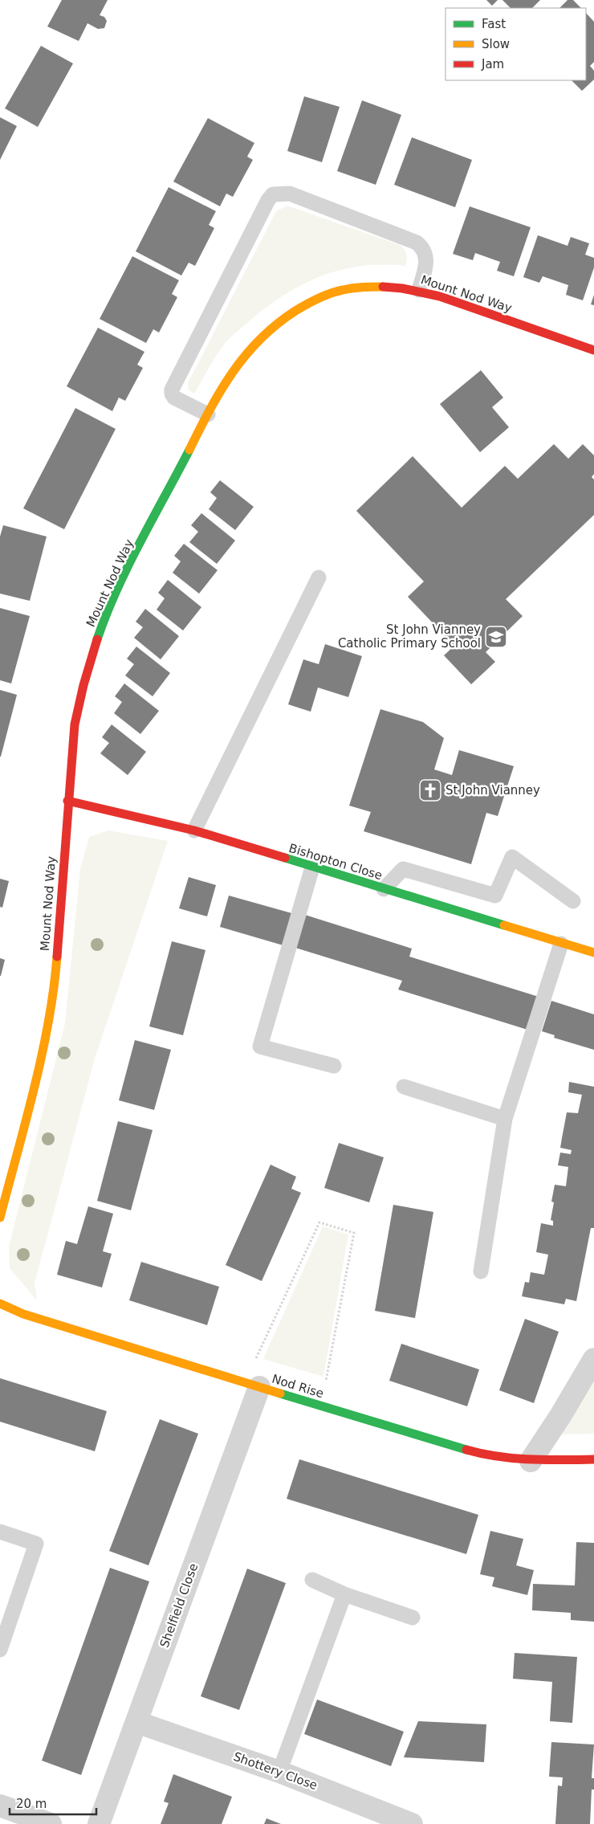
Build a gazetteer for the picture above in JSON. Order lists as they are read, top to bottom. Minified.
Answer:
{"streets":{"street":["Mount Nod Way","Bishopton Close","Nod Rise","Shelfield Close","Shottery Close"]},"crossings":[["Mount Nod Way","Bishopton Close"],["Nod Rise","Shelfield Close"],["Shelfield Close","Shottery Close"]],"places":{"school or university":["St John Vianney Catholic Primary School"],"church":["St John Vianney"]},"legend":["Fast","Slow","Jam"],"scale_bar":"20 m"}
